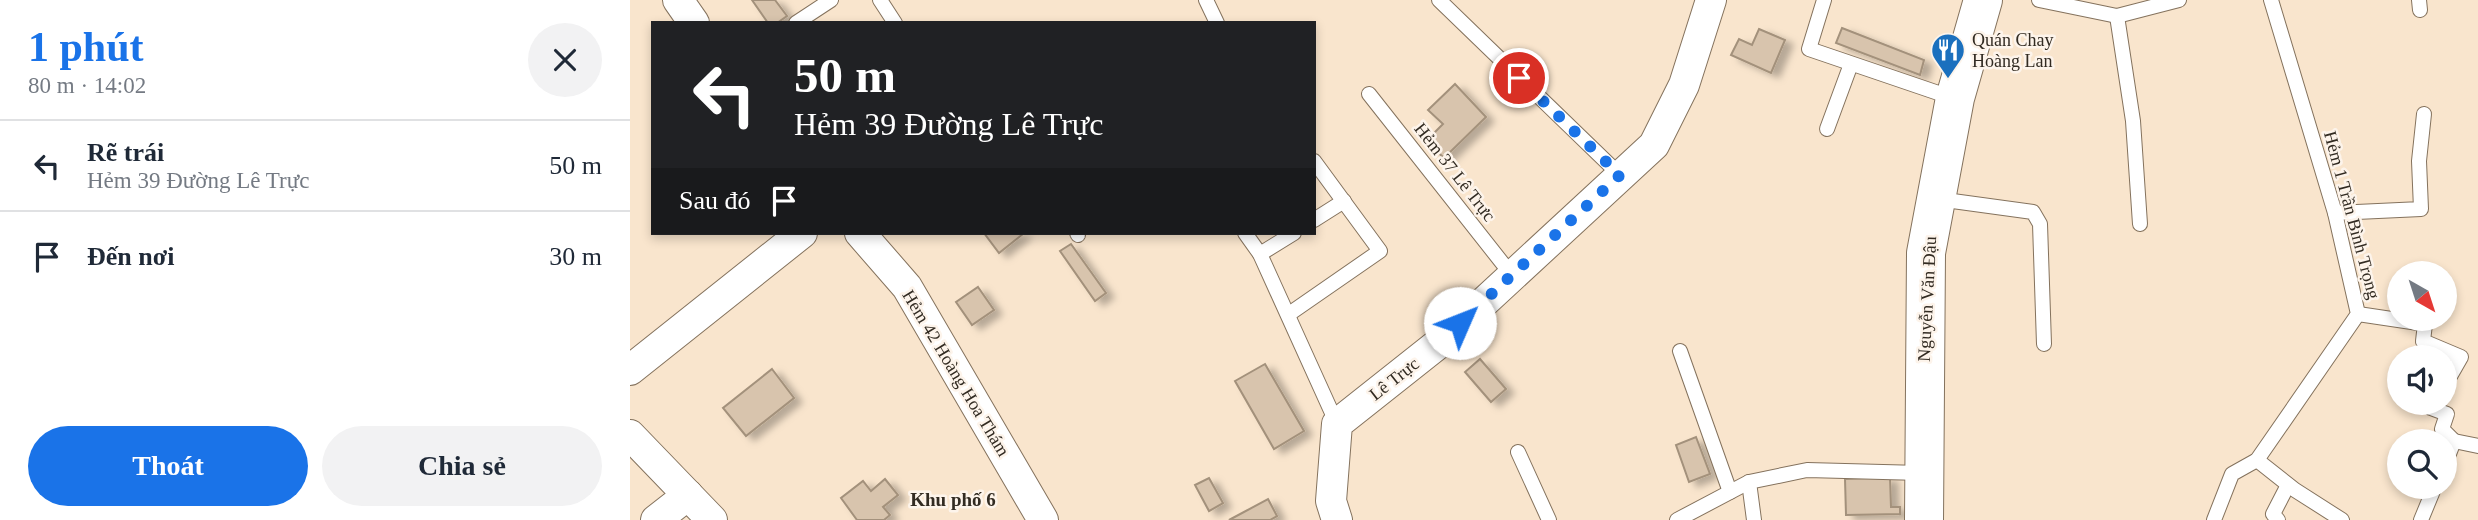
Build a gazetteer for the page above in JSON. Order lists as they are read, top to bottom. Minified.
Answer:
{"streets":{"street":["Nguyễn Văn Đậu","Hẻm 42 Hoàng Hoa Thám","Lê Trực"],"lane":["Hẻm 37 Lê Trực","Hẻm 1 Trần Bình Trọng"]},"crossings":[["Hẻm 37 Lê Trực","Lê Trực"]],"districts":["Khu phố 6"],"places":{"restaurant":["Quán Chay Hoàng Lan"]},"north":"bottom right","page":{"heading":["1 phút","80 m · 14:02"],"turn":["50 m","Hẻm 39 Đường Lê Trực"],"list":[{"name":"Rẽ trái","note":"Hẻm 39 Đường Lê Trực","value":"50 m"},{"name":"Đến nơi","value":"30 m"}],"then":"Sau đó","buttons":["Thoát","Chia sẻ"]}}
